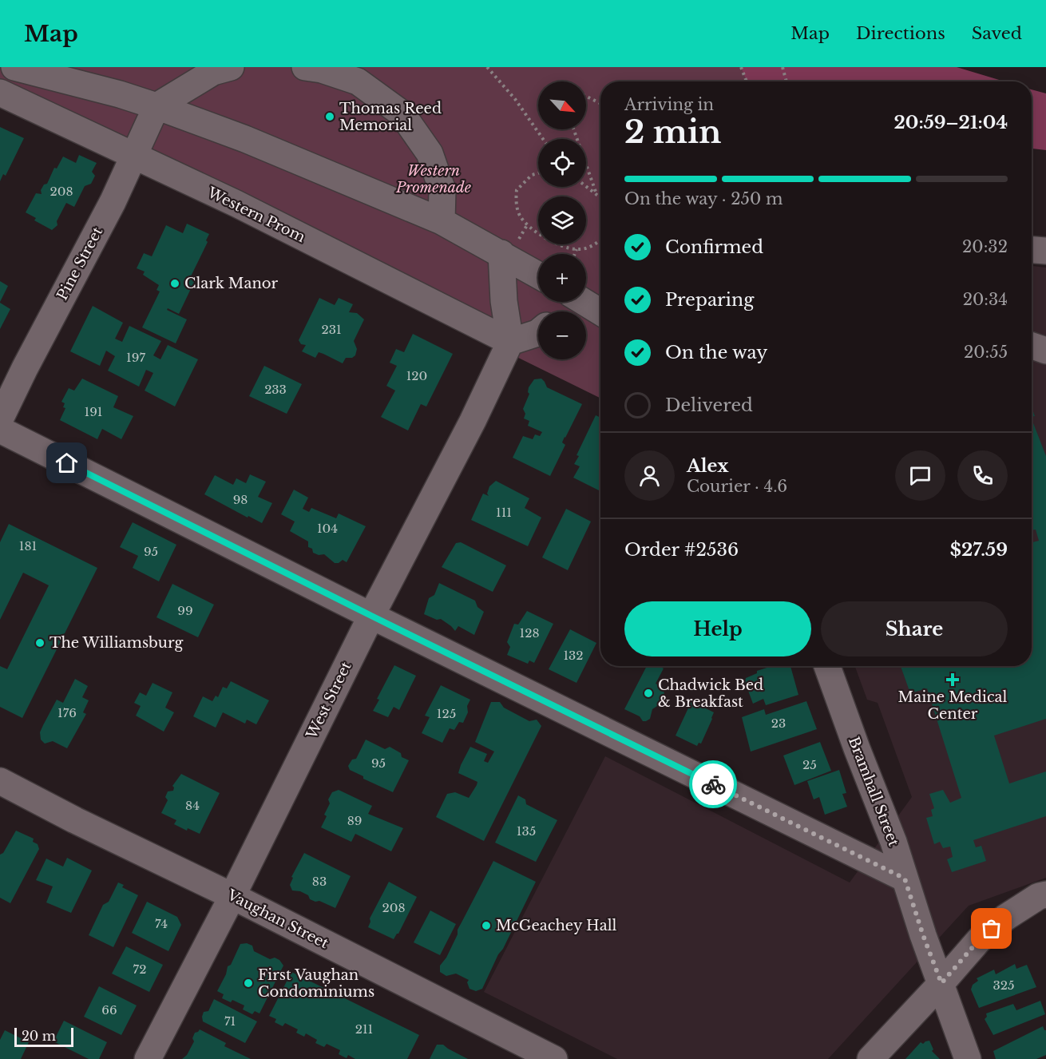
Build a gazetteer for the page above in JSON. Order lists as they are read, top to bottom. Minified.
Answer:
{"streets":{"street":["Western Prom","Pine Street","West Street","Bramhall Street","Vaughan Street"]},"crossings":[["Western Prom","Pine Street"],["Western Prom","West Street"],["West Street","Vaughan Street"]],"parks":["Western Promenade"],"places":{"other":["Thomas Reed Memorial","Clark Manor","The Williamsburg","Chadwick Bed & Breakfast","McGeachey Hall","First Vaughan Condominiums"],"health":["Maine Medical Center"]},"house_numbers":["208","231","197","120","233","191","98","111","104","181","95","99","128","132","176","125","23","95","25","84","89","135","83","208","74","72","325","66","71","211"],"scale_bar":"20 m","north":"bottom right","page":{"header":"Map","nav":["Map","Directions","Saved"],"map_buttons":["+","−"],"heading":["2 min","Arriving in","20:59–21:04"],"panel":["Alex","Courier · 4.6","Order #2536","$27.59"],"bar":"On the way · 250 m","list":[["Confirmed","20:32"],["Preparing","20:34"],["On the way","20:55"],"Delivered"],"buttons":["Help","Share"],"scale":"20 m"}}
